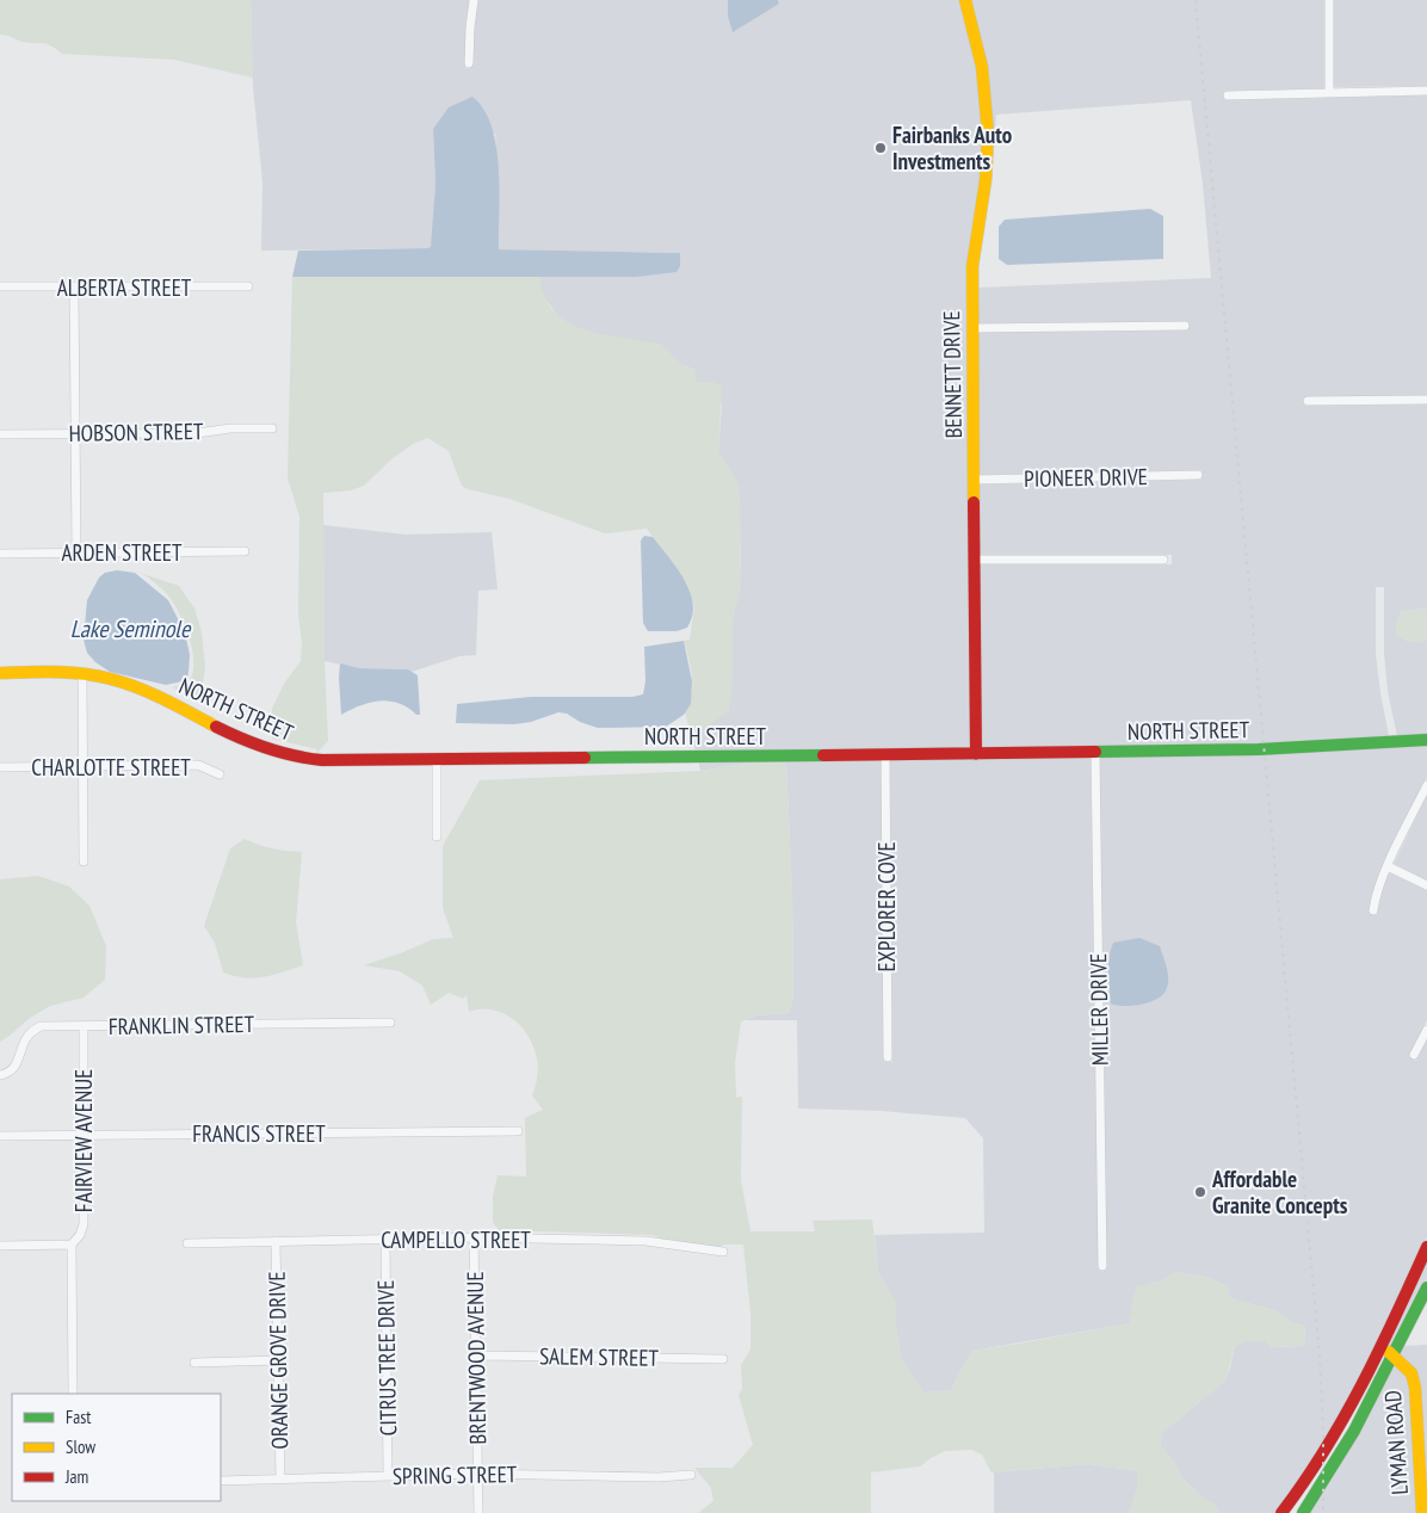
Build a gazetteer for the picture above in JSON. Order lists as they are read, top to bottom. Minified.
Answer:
{"streets":{"street":["ALBERTA STREET","BENNETT DRIVE","HOBSON STREET","PIONEER DRIVE","ARDEN STREET","NORTH STREET","CHARLOTTE STREET","EXPLORER COVE","MILLER DRIVE","FRANKLIN STREET","FRANCIS STREET","FAIRVIEW AVENUE","CAMPELLO STREET","SALEM STREET","CITRUS TREE DRIVE","BRENTWOOD AVENUE","ORANGE GROVE DRIVE","LYMAN ROAD","SPRING STREET"]},"crossings":[["BENNETT DRIVE","PIONEER DRIVE"],["BENNETT DRIVE","NORTH STREET"],["NORTH STREET","EXPLORER COVE"],["NORTH STREET","MILLER DRIVE"],["FRANKLIN STREET","FAIRVIEW AVENUE"],["FRANCIS STREET","FAIRVIEW AVENUE"],["CAMPELLO STREET","CITRUS TREE DRIVE"],["CAMPELLO STREET","BRENTWOOD AVENUE"],["CAMPELLO STREET","ORANGE GROVE DRIVE"],["SALEM STREET","BRENTWOOD AVENUE"],["CITRUS TREE DRIVE","SPRING STREET"],["BRENTWOOD AVENUE","SPRING STREET"],["ORANGE GROVE DRIVE","SPRING STREET"]],"water":["Lake Seminole"],"places":["Fairbanks Auto Investments","Affordable Granite Concepts"],"legend":["Fast","Slow","Jam"]}
